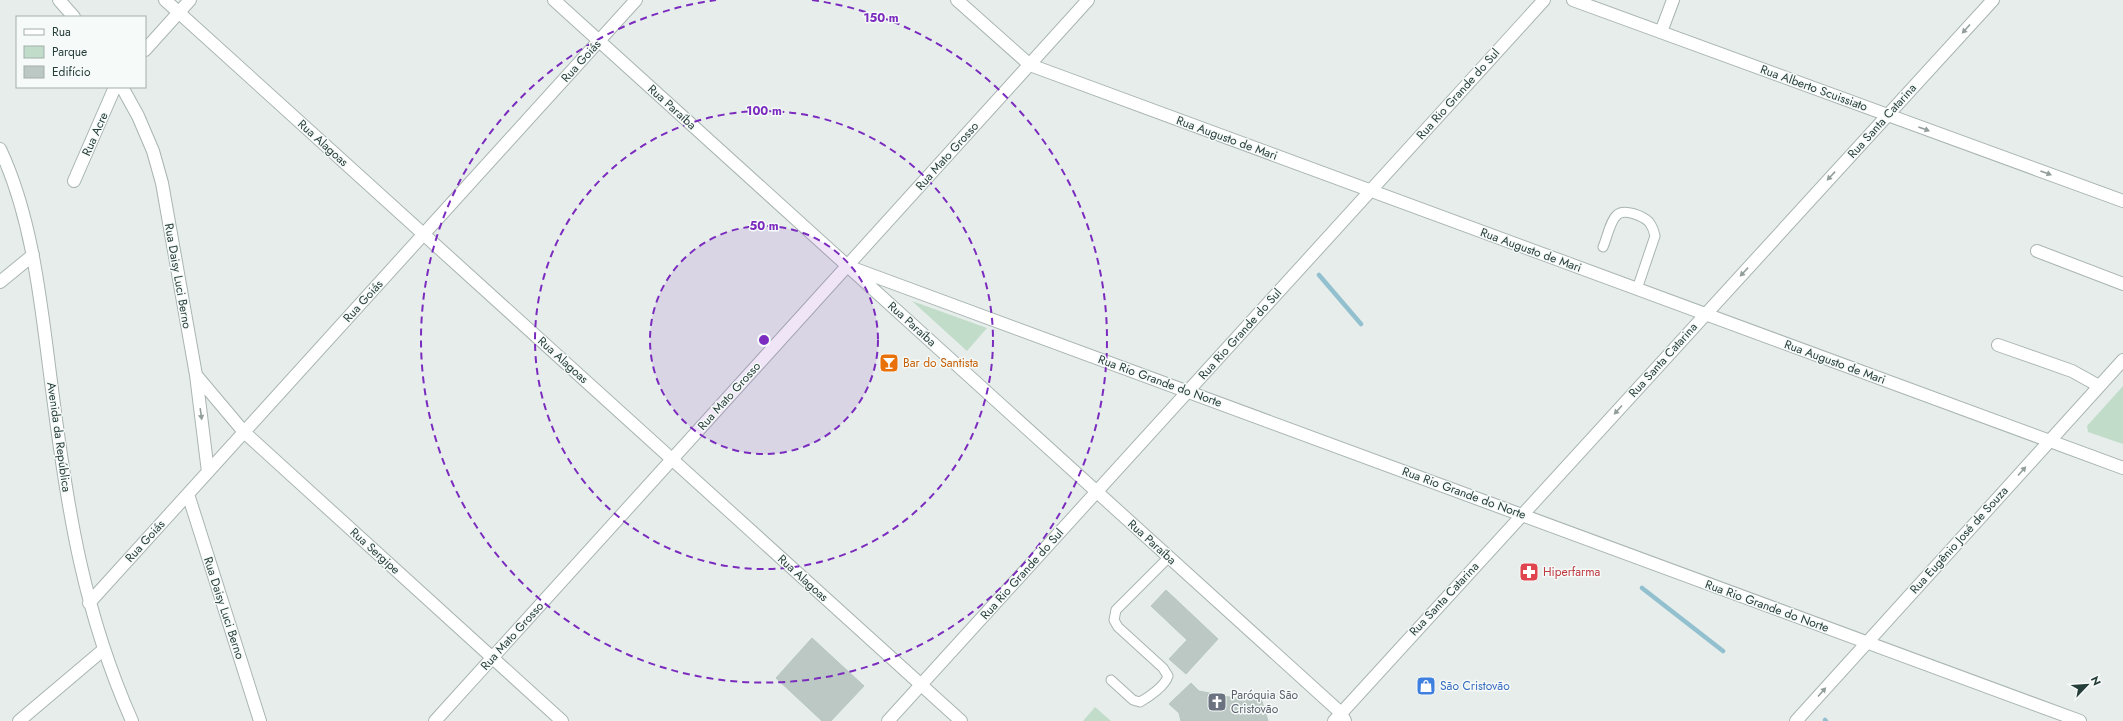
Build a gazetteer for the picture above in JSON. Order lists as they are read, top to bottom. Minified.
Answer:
{"streets":{"street":["Rua Goiás","Rua Alberto Scuissiato","Rua Rio Grande do Sul","Rua Paraíba","Rua Santa Catarina","Rua Acre","Rua Augusto de Mari","Rua Alagoas","Rua Mato Grosso","Rua Daisy Luci Berno","Rua Rio Grande do Norte","Avenida da República","Rua Eugênio José de Souza","Rua Sergipe"]},"crossings":[["Rua Goiás","Rua Paraíba"],["Rua Goiás","Rua Alagoas"],["Rua Goiás","Rua Daisy Luci Berno"],["Rua Goiás","Avenida da República"],["Rua Goiás","Rua Sergipe"],["Rua Alberto Scuissiato","Rua Santa Catarina"],["Rua Rio Grande do Sul","Rua Paraíba"],["Rua Rio Grande do Sul","Rua Augusto de Mari"],["Rua Rio Grande do Sul","Rua Alagoas"],["Rua Rio Grande do Sul","Rua Rio Grande do Norte"],["Rua Paraíba","Rua Santa Catarina"],["Rua Paraíba","Rua Mato Grosso"],["Rua Paraíba","Rua Rio Grande do Norte"],["Rua Santa Catarina","Rua Augusto de Mari"],["Rua Santa Catarina","Rua Rio Grande do Norte"],["Rua Augusto de Mari","Rua Mato Grosso"],["Rua Augusto de Mari","Rua Eugênio José de Souza"],["Rua Alagoas","Rua Mato Grosso"],["Rua Mato Grosso","Rua Rio Grande do Norte"],["Rua Mato Grosso","Rua Sergipe"],["Rua Daisy Luci Berno","Rua Sergipe"],["Rua Rio Grande do Norte","Rua Eugênio José de Souza"]],"one_way":["Rua Alberto Scuissiato","Rua Santa Catarina","Rua Eugênio José de Souza"],"places":{"bar":["Bar do Santista"],"pharmacy":["Hiperfarma"],"shop":["São Cristovão"],"church":["Paróquia São Cristovão"]},"legend":["Rua","Parque","Edifício"],"north":"top right","rings":["150 m","100 m","50 m"]}
